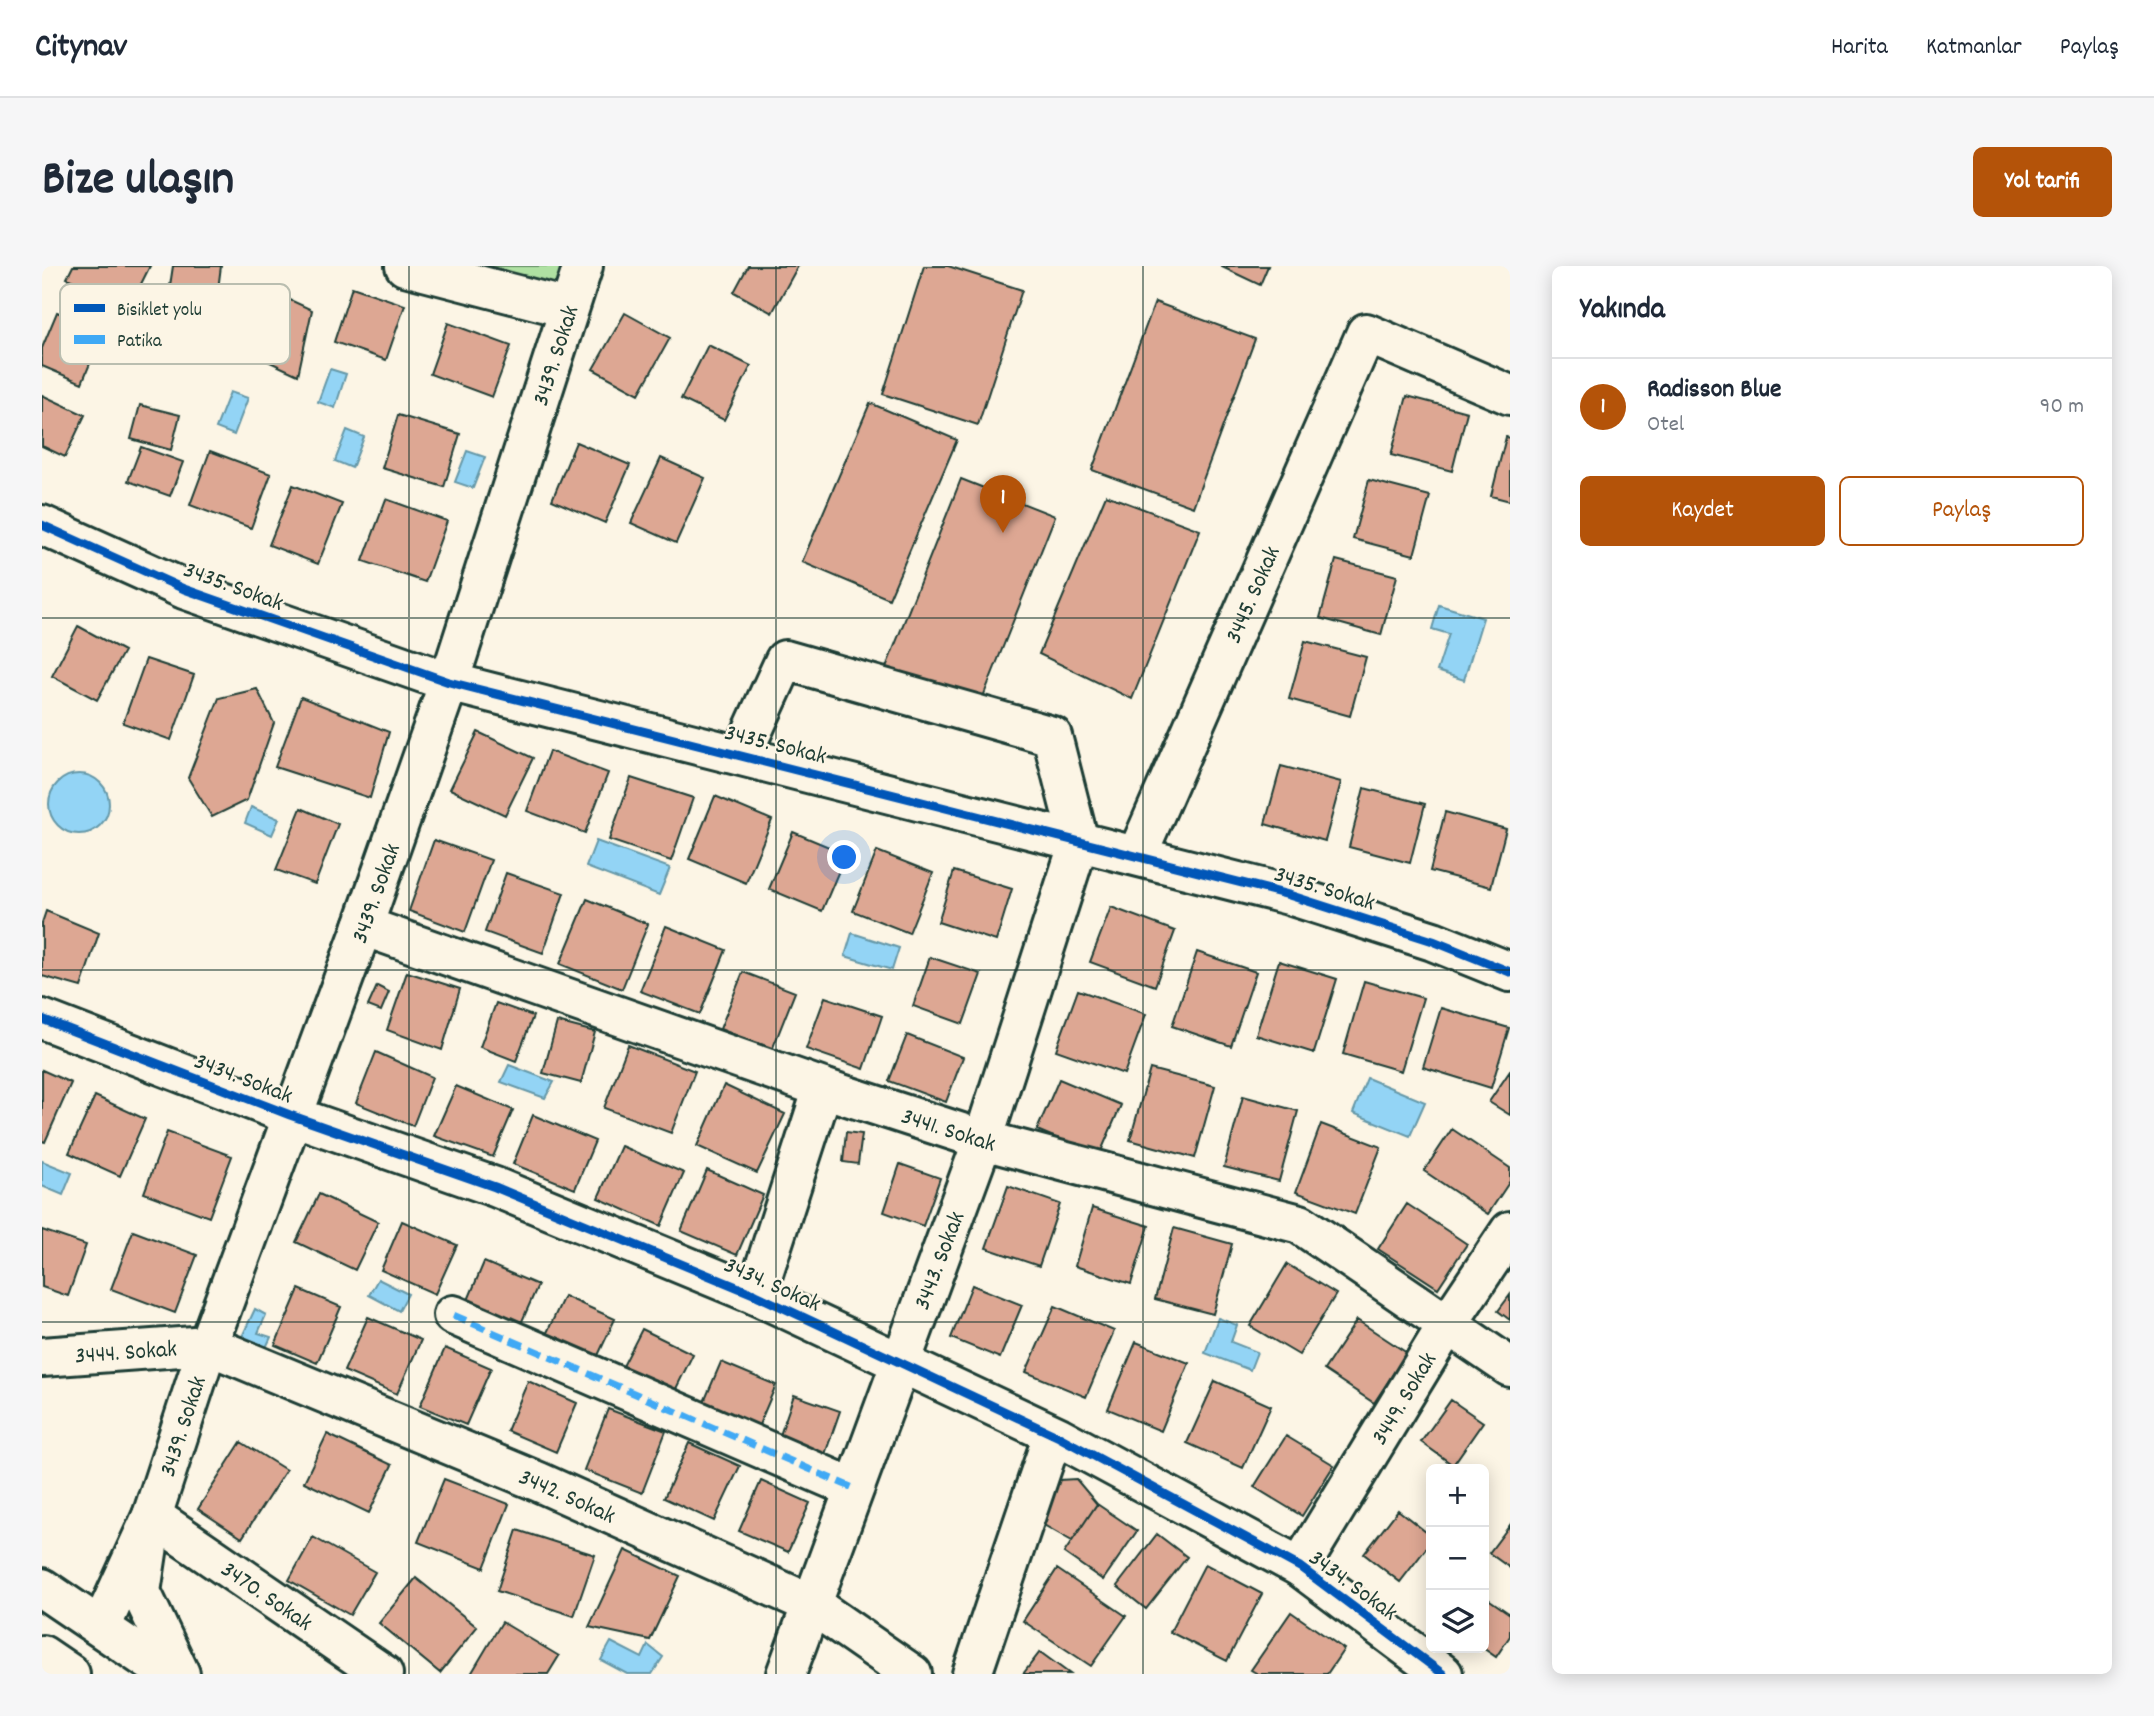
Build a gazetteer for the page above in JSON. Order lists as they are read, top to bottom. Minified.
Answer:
{"streets":{"main road":["3439. Sokak","3435. Sokak","3445. Sokak","3434. Sokak","3441. Sokak","3443. Sokak","3444. Sokak","3449. Sokak","3442. Sokak","3470. Sokak"]},"crossings":[["3439. Sokak","3435. Sokak"],["3439. Sokak","3434. Sokak"],["3439. Sokak","3441. Sokak"],["3439. Sokak","3444. Sokak"],["3439. Sokak","3442. Sokak"],["3439. Sokak","3470. Sokak"],["3435. Sokak","3445. Sokak"],["3435. Sokak","3443. Sokak"],["3434. Sokak","3443. Sokak"],["3434. Sokak","3449. Sokak"],["3441. Sokak","3443. Sokak"],["3441. Sokak","3449. Sokak"],["3443. Sokak","3442. Sokak"],["3444. Sokak","3442. Sokak"]],"legend":["Bisiklet yolu","Patika"],"page":{"header":"Citynav","nav":["Harita","Katmanlar","Paylaş"],"title":"Bize ulaşın","buttons":["Yol tarifi",["Kaydet","Paylaş"]],"heading":"Yakında","list":[{"mark":"1","name":"Radisson Blue","note":"Otel","value":"90 m"}],"pins":"1","map_buttons":["+","−"]}}
